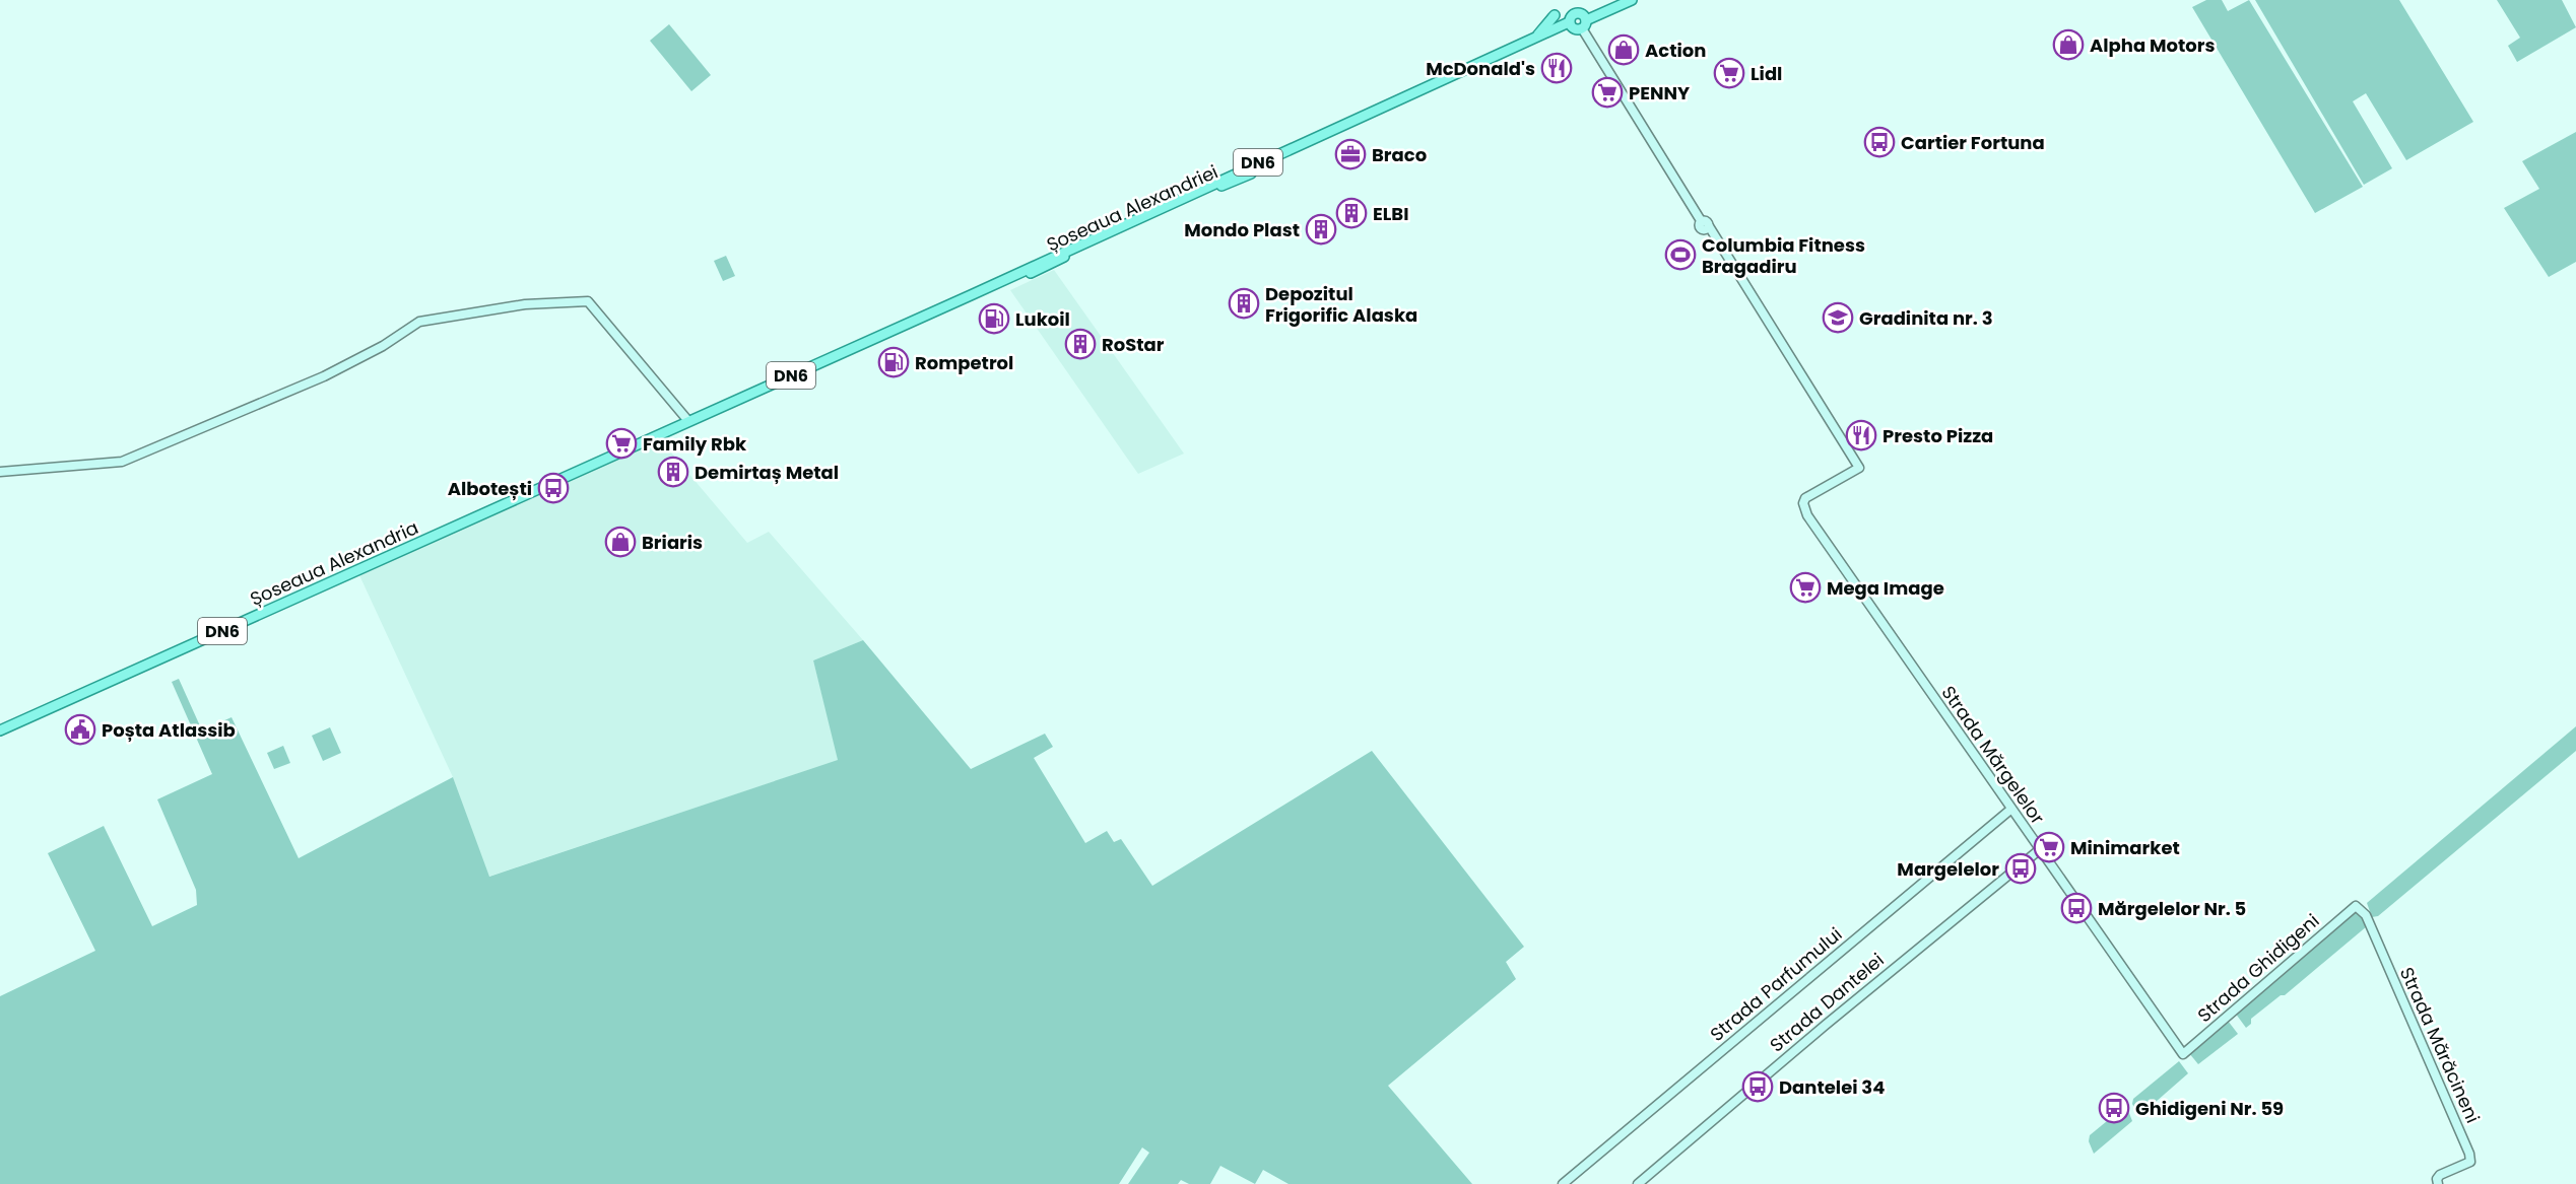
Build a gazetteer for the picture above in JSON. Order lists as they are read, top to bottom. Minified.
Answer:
{"streets":{"main road":["DN6","Șoseaua Alexandriei","Șoseaua Alexandria"],"street":["Strada Mărgelelor","Strada Ghidigeni","Strada Parfumului","Strada Dantelei","Strada Mărăcineni"]},"crossings":[["DN6","Șoseaua Alexandriei"],["DN6","Strada Mărgelelor"],["Șoseaua Alexandriei","Șoseaua Alexandria"],["Strada Mărgelelor","Strada Ghidigeni"],["Strada Mărgelelor","Strada Parfumului"],["Strada Mărgelelor","Strada Dantelei"],["Strada Ghidigeni","Strada Mărăcineni"]],"places":{"shop":["Alpha Motors","Action","Briaris"],"restaurant":["McDonald's","Presto Pizza"],"supermarket":["Lidl","PENNY","Family Rbk","Mega Image","Minimarket"],"bus stop":["Cartier Fortuna","Albotești","Margelelor","Mărgelelor Nr. 5","Dantelei 34","Ghidigeni Nr. 59"],"office":["Braco"],"building":["ELBI","Mondo Plast","Depozitul Frigorific Alaska","RoStar","Demirtaș Metal"],"sports":["Columbia Fitness Bragadiru"],"school or university":["Gradinita nr. 3"],"fuel station":["Lukoil","Rompetrol"],"public building":["Poșta Atlassib"]}}
